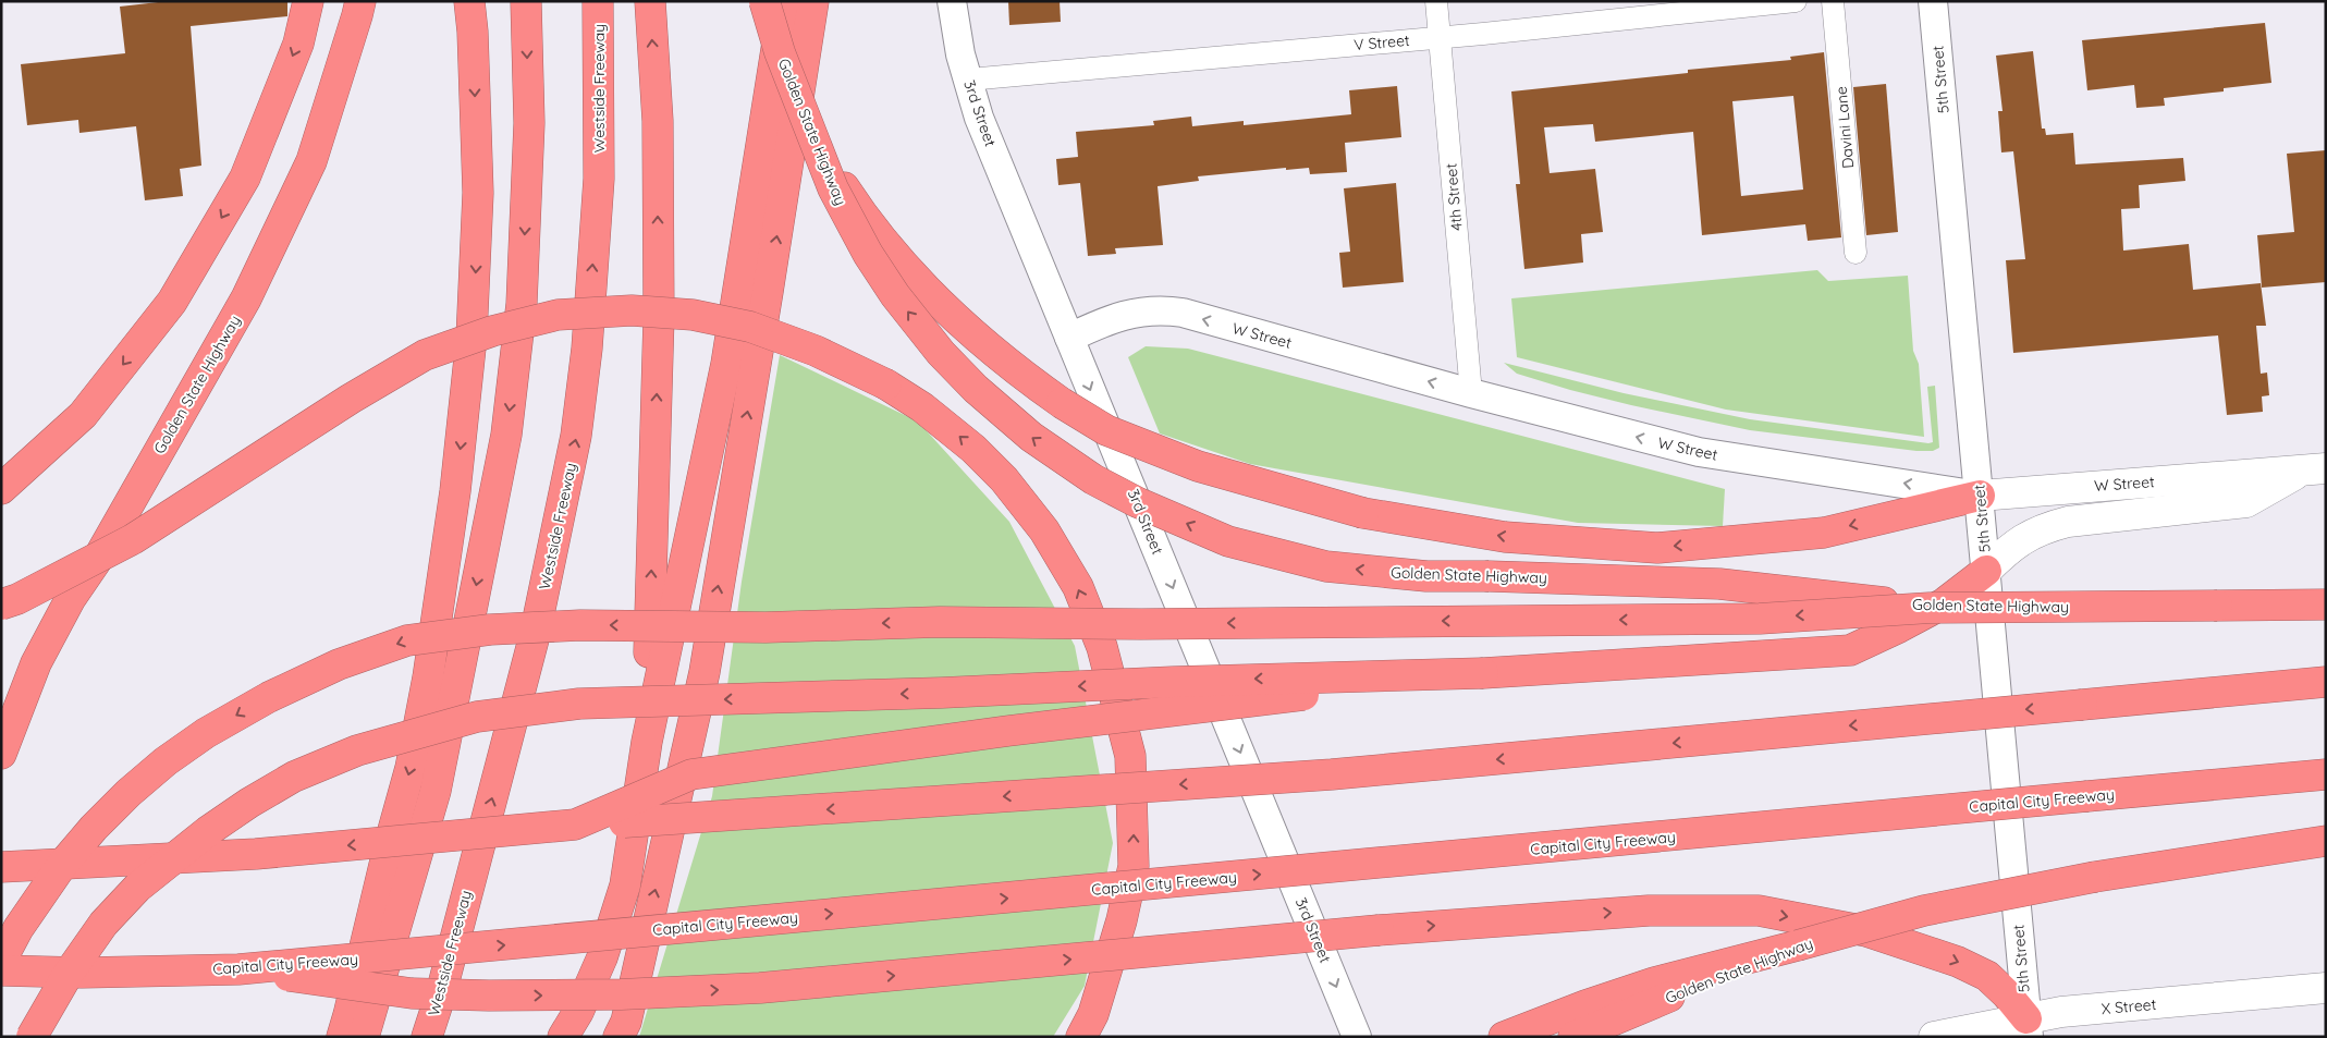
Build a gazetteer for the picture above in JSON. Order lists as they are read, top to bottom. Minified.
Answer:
{"streets":{"highway":["Westside Freeway","Golden State Highway","Capital City Freeway"],"main road":["W Street","X Street"],"street":["V Street","5th Street","3rd Street","Davini Lane","4th Street"]},"crossings":[["V Street","3rd Street"],["V Street","4th Street"],["5th Street","W Street"],["5th Street","X Street"],["3rd Street","W Street"],["4th Street","W Street"]],"one_way":["3rd Street","W Street"]}
